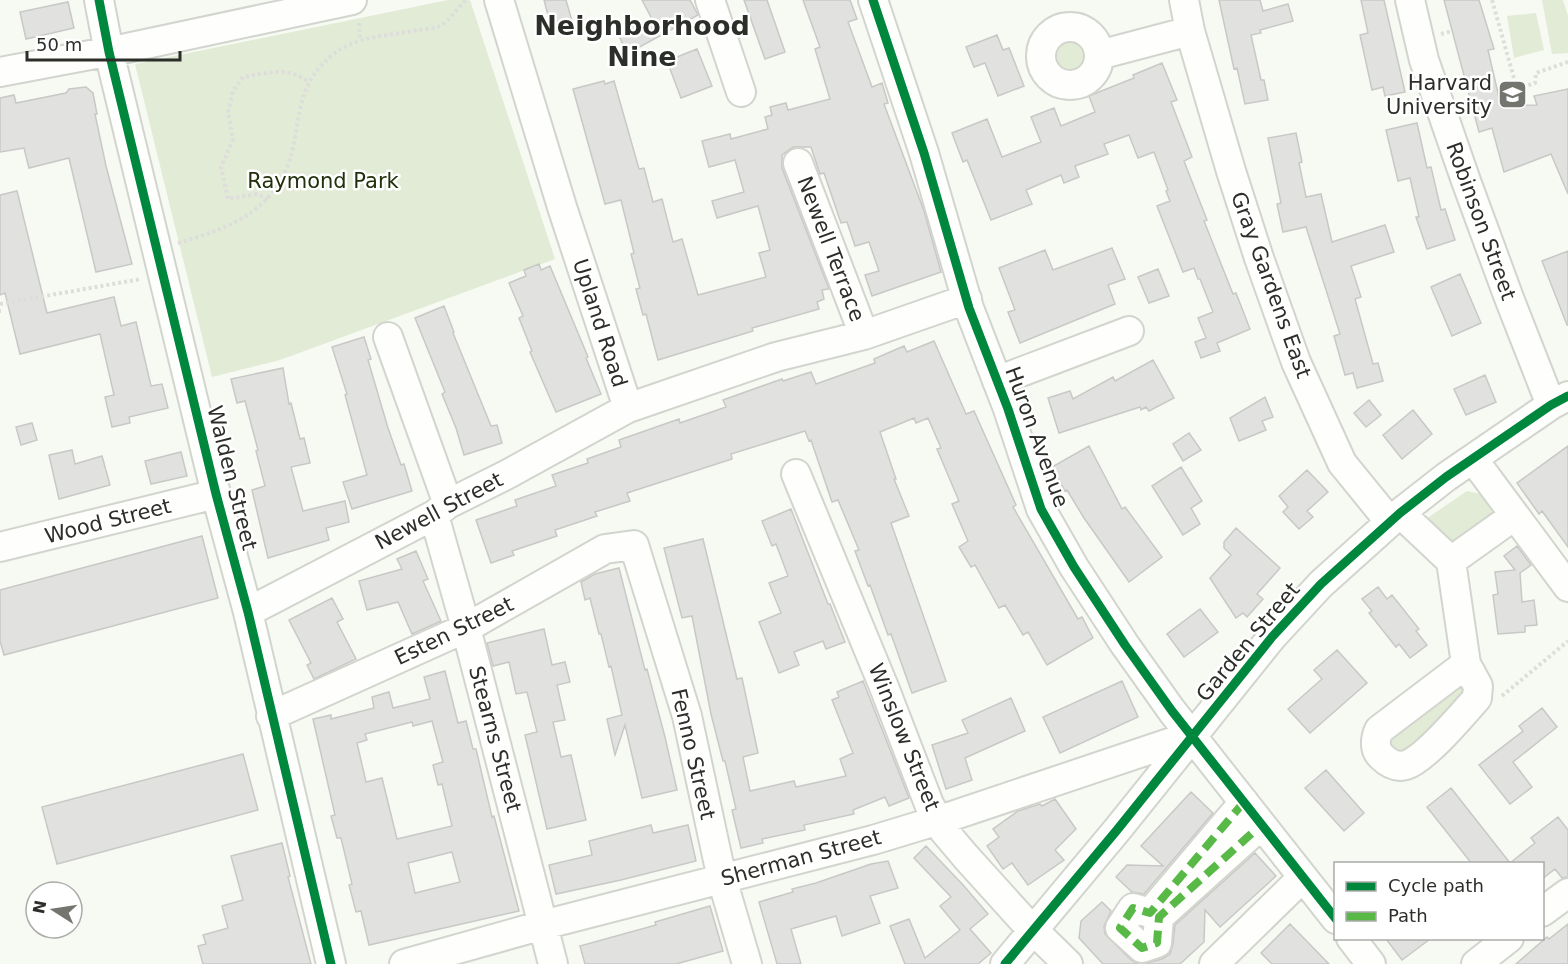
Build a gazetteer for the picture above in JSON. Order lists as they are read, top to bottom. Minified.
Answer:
{"streets":{"street":["Robinson Street","Newell Terrace","Gray Gardens East","Upland Road","Huron Avenue","Walden Street","Newell Street","Wood Street","Esten Street","Garden Street","Winslow Street","Stearns Street","Fenno Street","Sherman Street"]},"crossings":[["Robinson Street","Garden Street"],["Newell Terrace","Upland Road"],["Gray Gardens East","Garden Street"],["Upland Road","Huron Avenue"],["Upland Road","Newell Street"],["Huron Avenue","Garden Street"],["Huron Avenue","Sherman Street"],["Walden Street","Newell Street"],["Walden Street","Wood Street"],["Walden Street","Esten Street"],["Newell Street","Stearns Street"],["Esten Street","Stearns Street"],["Esten Street","Fenno Street"],["Garden Street","Winslow Street"],["Garden Street","Sherman Street"],["Winslow Street","Sherman Street"],["Stearns Street","Sherman Street"],["Fenno Street","Sherman Street"]],"districts":["Neighborhood Nine"],"parks":["Raymond Park"],"places":{"school or university":["Harvard University"]},"legend":["Cycle path","Path"],"scale_bar":"50 m","north":"left"}
